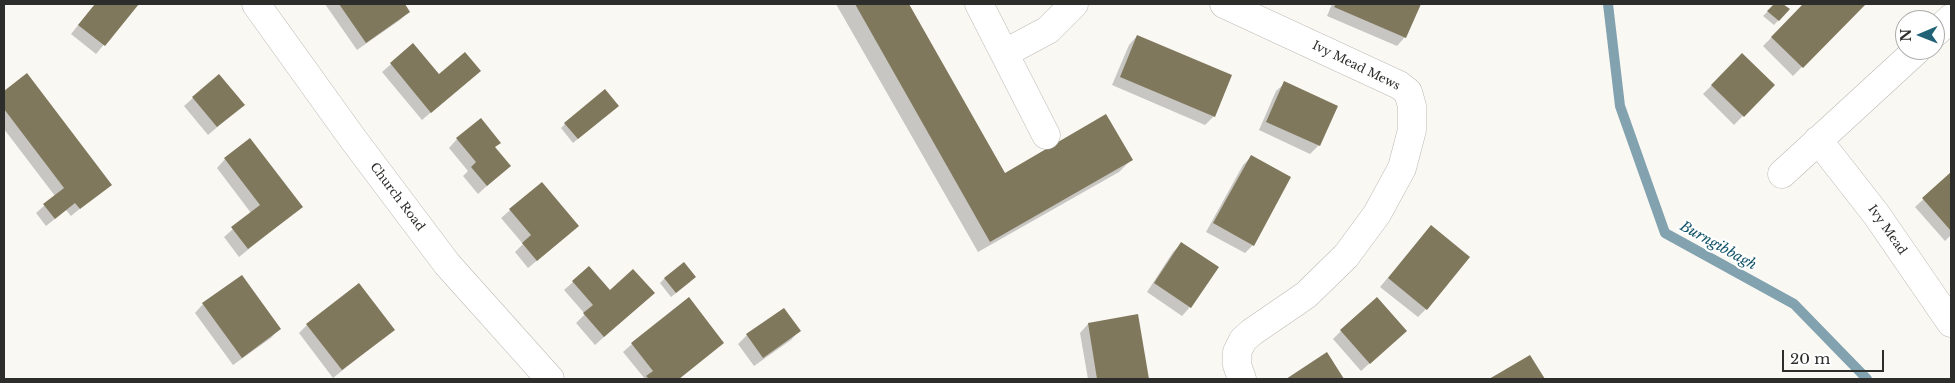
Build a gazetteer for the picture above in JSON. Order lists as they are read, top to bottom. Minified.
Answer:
{"streets":{"street":["Ivy Mead Mews","Church Road","Ivy Mead"]},"water":["Burngibbagh"],"scale_bar":"20 m","north":"left"}
